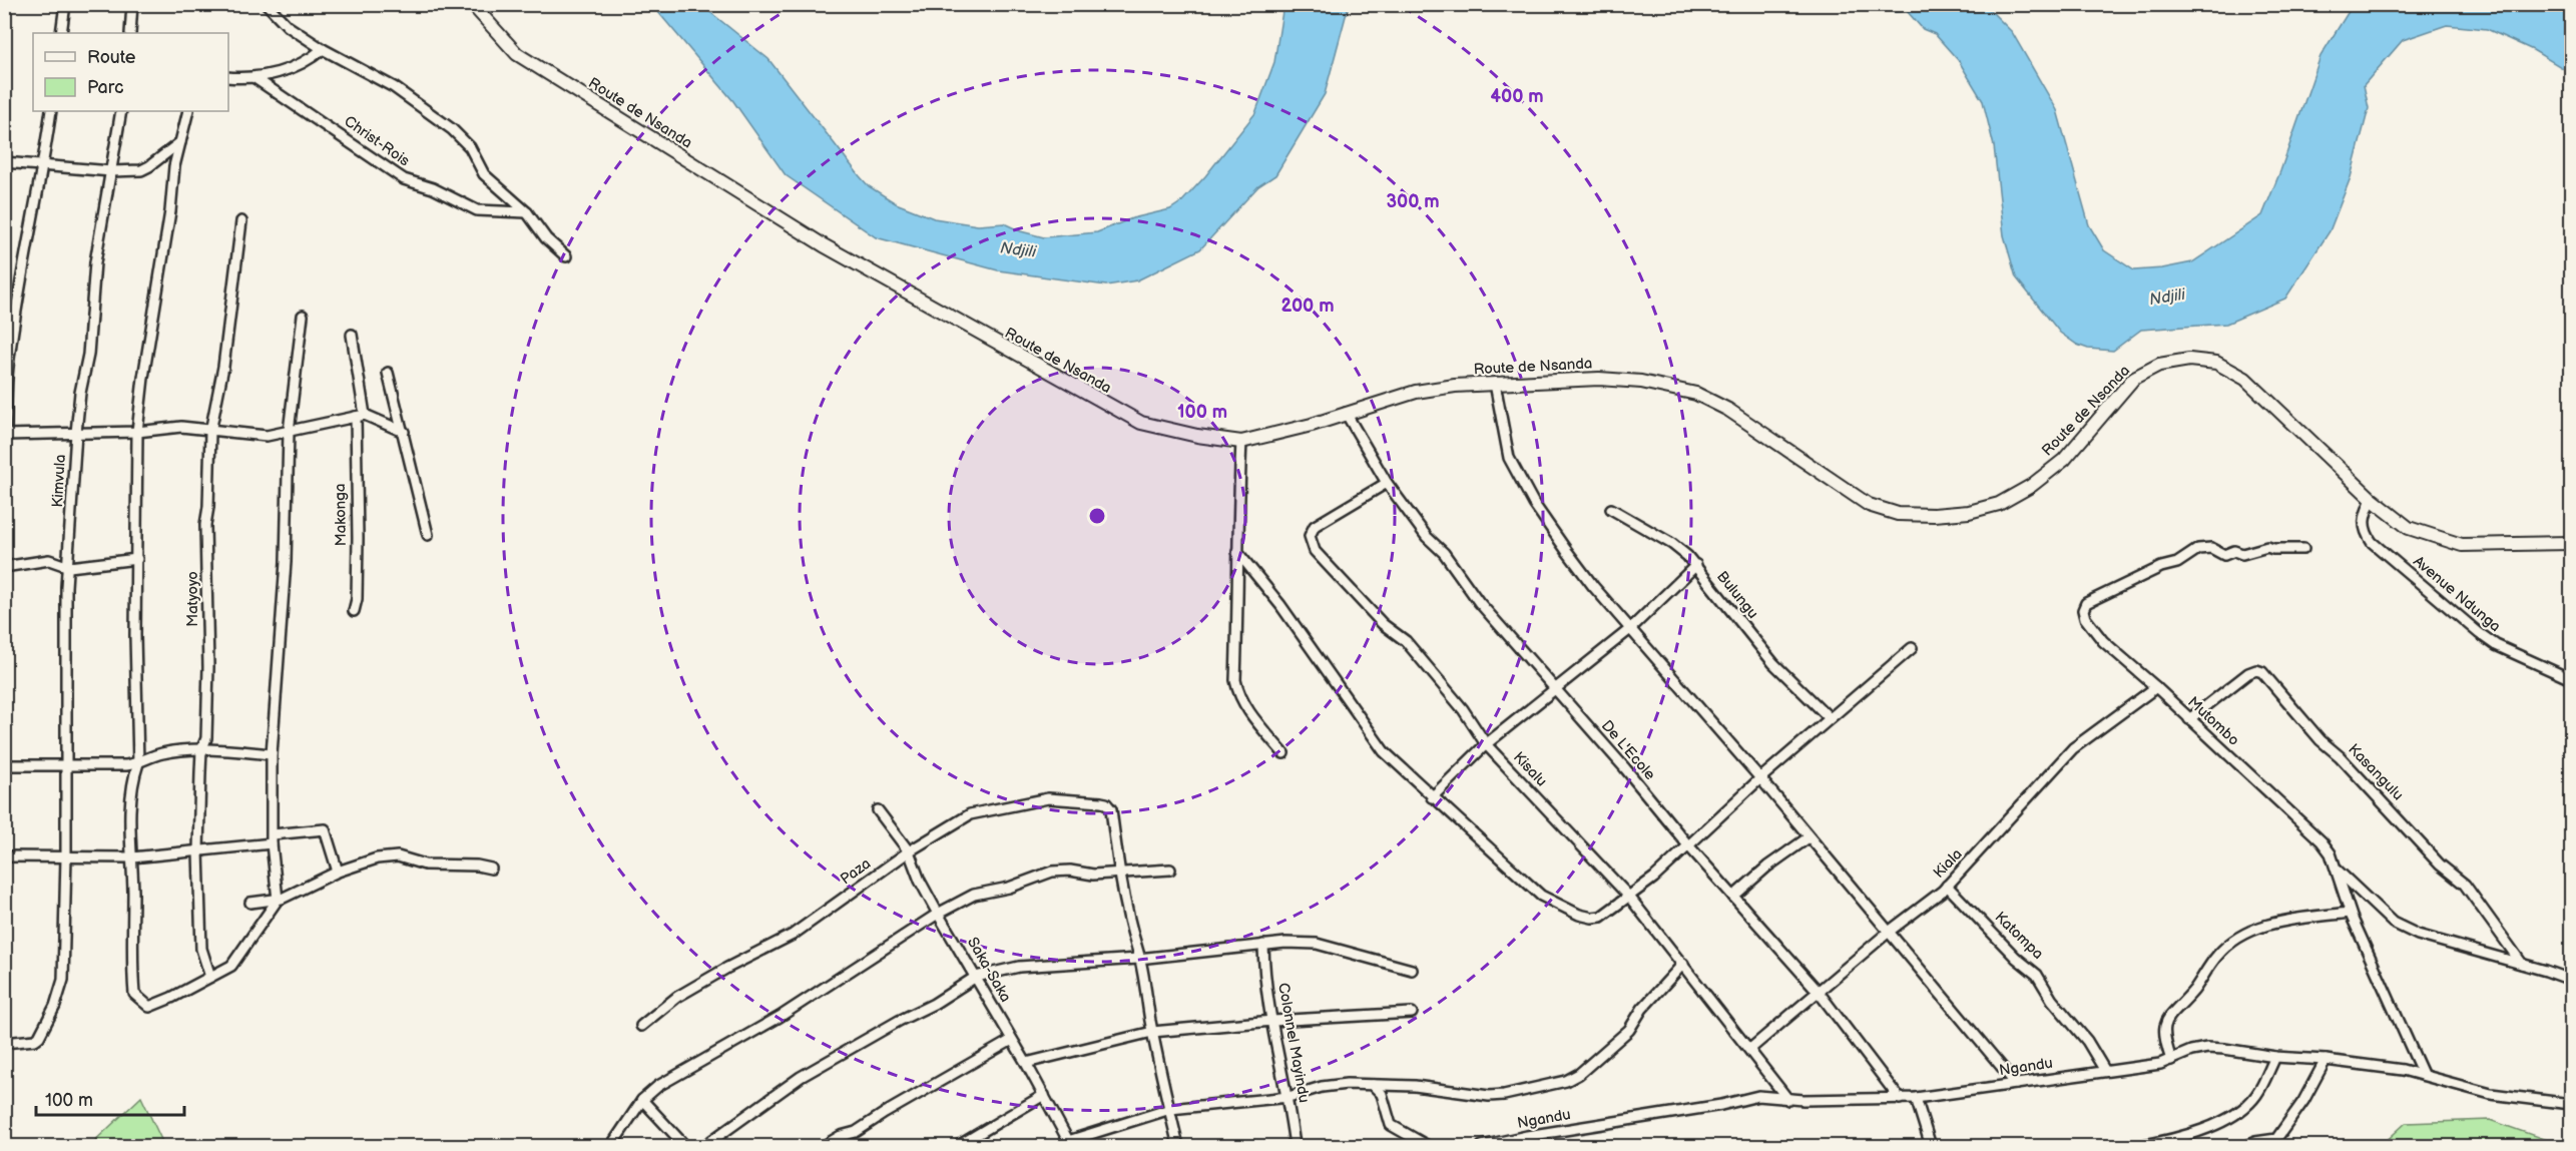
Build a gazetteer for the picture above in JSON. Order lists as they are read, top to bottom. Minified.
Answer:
{"streets":{"street":["Route de Nsanda","Christ-Rois","Kimvula","Makonga","Avenue Ndunga","Bulungu","Matyoyo","Mutombo","De L'Ecole","Kisalu","Kasangulu","Kiala","Paza","Katompa","Saka-Saka","Colonnel Mayindu","Ngandu"]},"crossings":[["Route de Nsanda","Avenue Ndunga"],["Route de Nsanda","De L'Ecole"],["Mutombo","Kasangulu"],["Mutombo","Kiala"],["Mutombo","Ngandu"],["De L'Ecole","Kisalu"],["De L'Ecole","Kiala"],["De L'Ecole","Ngandu"],["Kisalu","Kiala"],["Kisalu","Ngandu"],["Kiala","Katompa"],["Paza","Saka-Saka"],["Katompa","Ngandu"]],"water":["Ndjili"],"legend":["Route","Parc"],"scale_bar":"100 m","rings":["400 m","300 m","200 m","100 m"]}
